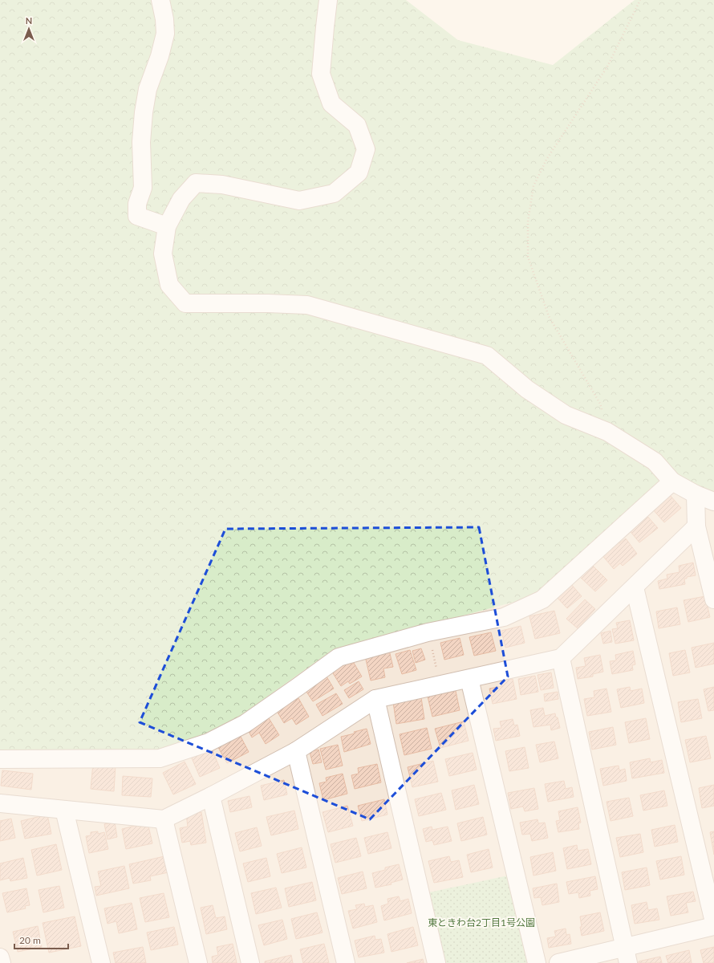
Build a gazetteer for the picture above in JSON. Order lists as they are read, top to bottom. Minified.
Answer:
{"parks":["東ときわ台2丁目1号公園"],"scale_bar":"20 m","north":"top"}
